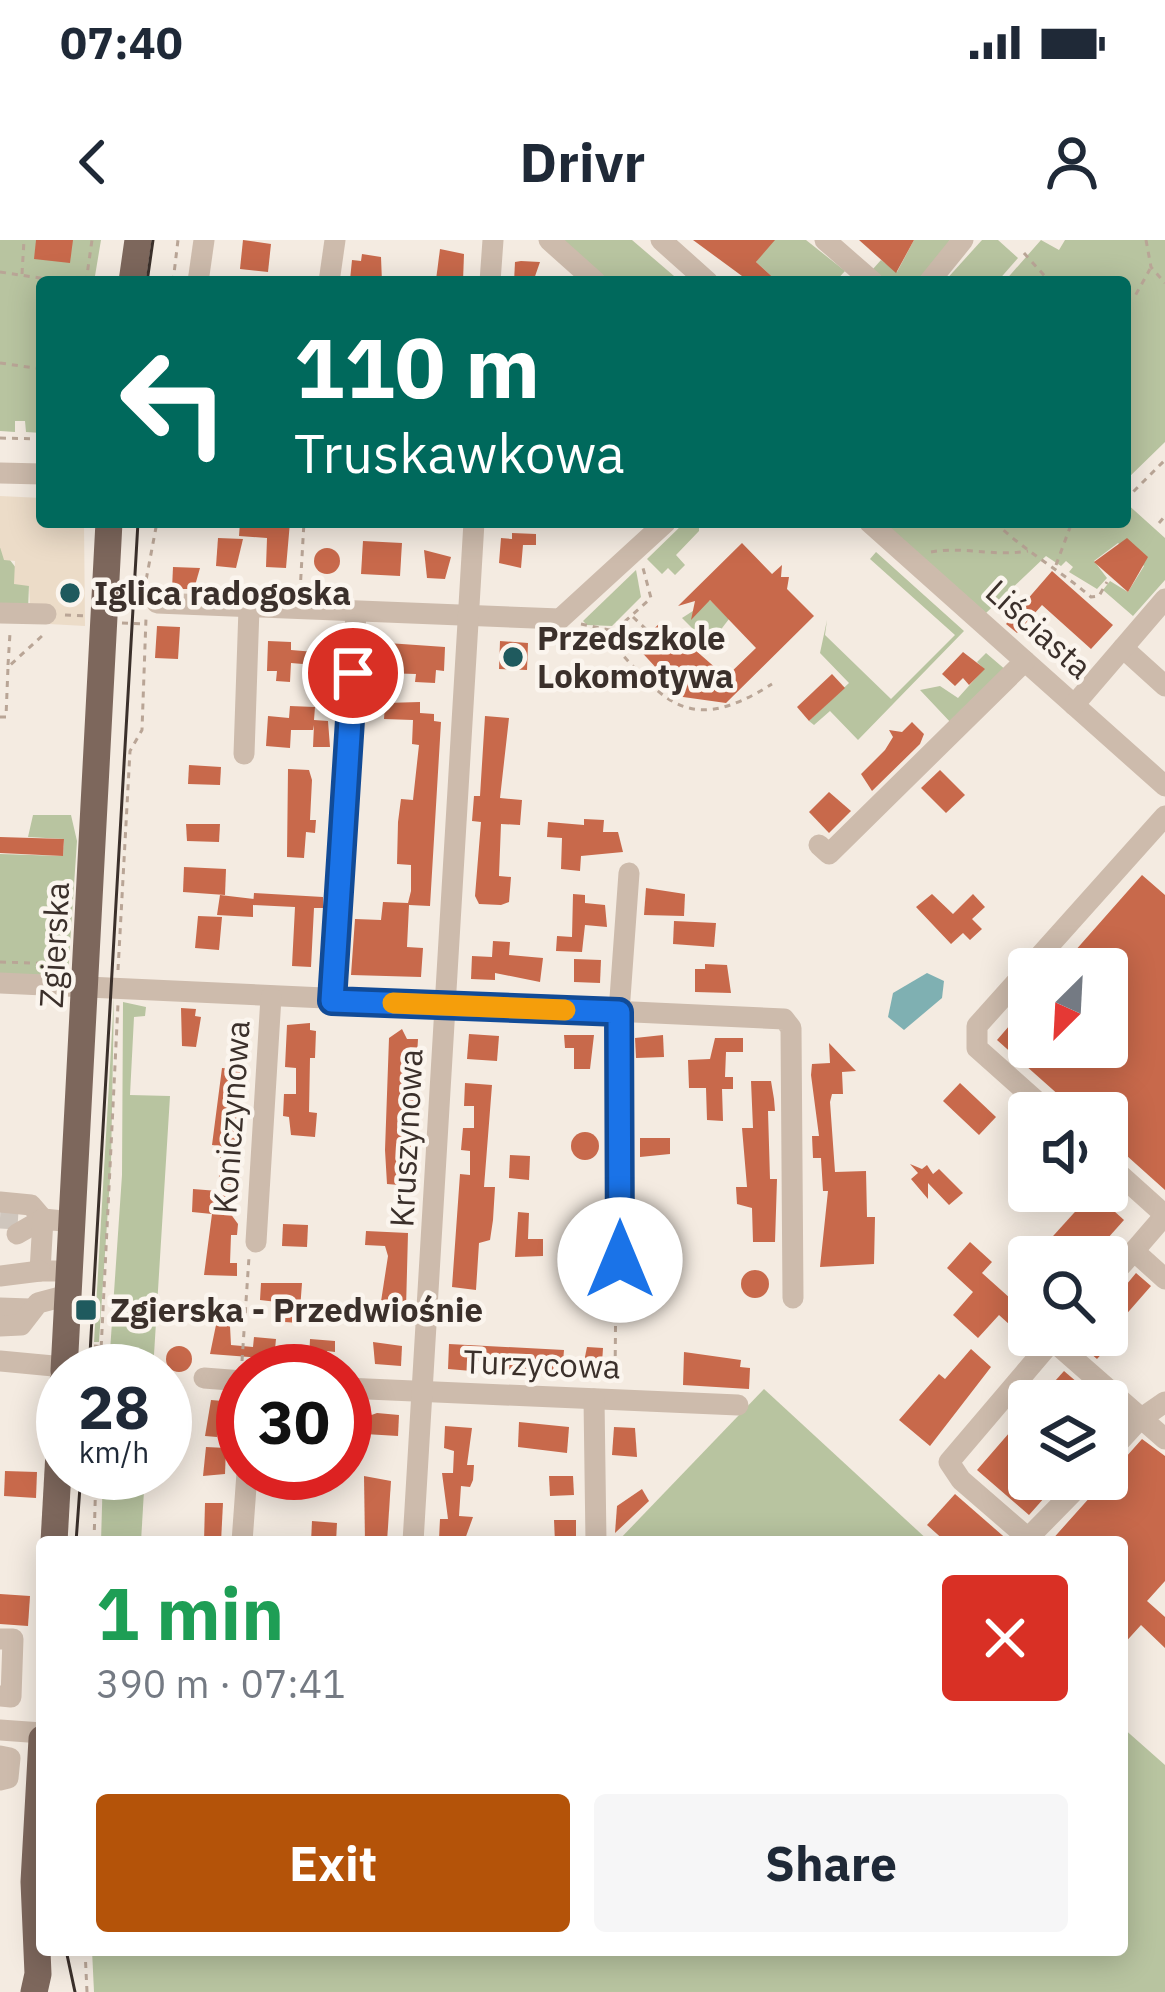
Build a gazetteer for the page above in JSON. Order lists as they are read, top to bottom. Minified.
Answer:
{"streets":{"main road":["Zgierska"],"street":["Liściasta","Koniczynowa","Kruszynowa","Turzycowa"]},"crossings":[["Kruszynowa","Turzycowa"]],"places":{"other":["Iglica radogoska","Przedszkole Lokomotywa"],"transit":["Zgierska - Przedwiośnie"]},"north":"bottom left","page":{"status":"07:40","header":"Drivr","turn":["110 m","Truskawkowa"],"speed":"28 km/h","limit":"30","heading":["1 min","390 m · 07:41"],"buttons":["Exit","Share"]}}
